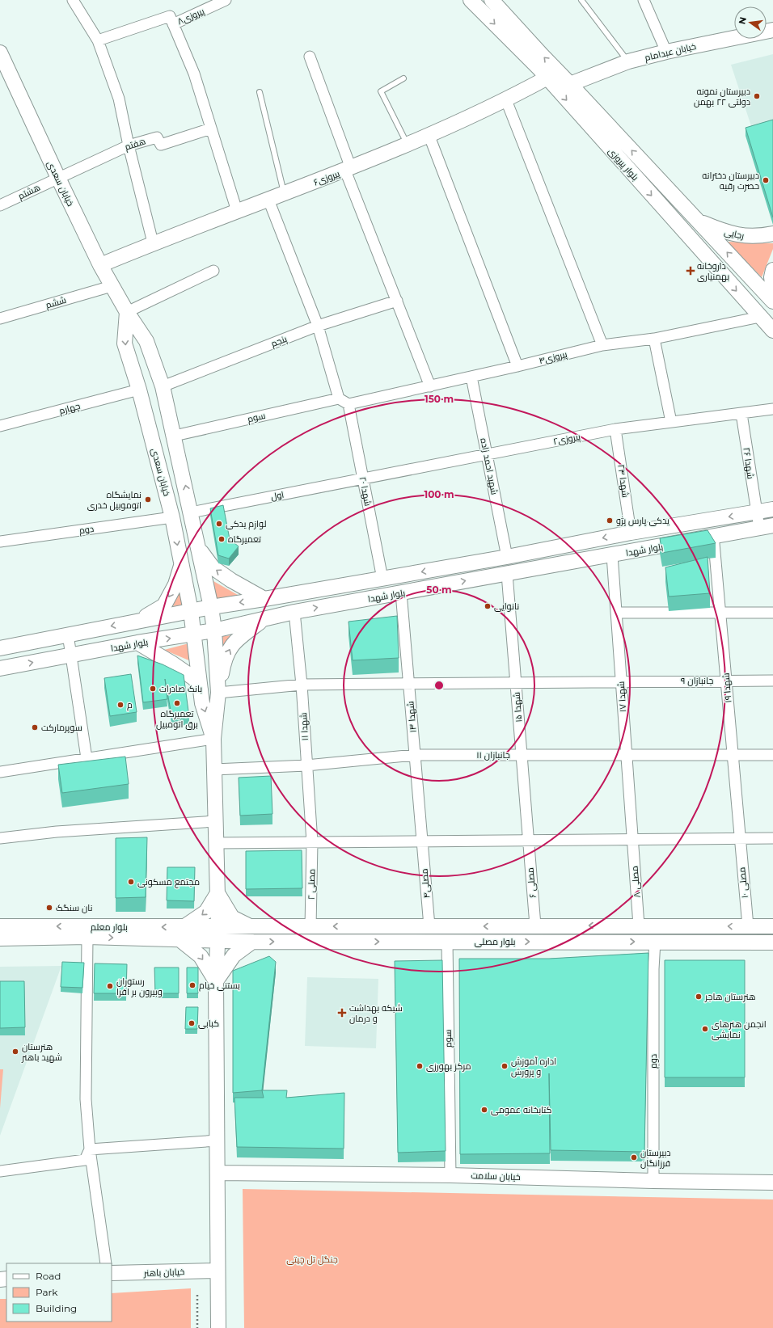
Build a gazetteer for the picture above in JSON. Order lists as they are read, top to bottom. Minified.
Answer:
{"streets":{"main road":["خیابان عبدامام","بلوار پیروزی","پیروزی۶","خیابان سعدی","رجایی","بلوار شهدا","بلوار معلم","بلوار مصلی","خیابان سلامت","خیابان باهنر"],"street":["پیروزی۸","هفتم","هشتم","ششم","پنجم","پیروزی۴","چهارم","سوم","پیروزی۲","شهدا ۲۶","شهید احمد زاده","شهدا ۲۴","شهدا ۲۰","اول","دوم","جانبازان ۹","شهدا ۱۹","شهدا ۱۷","شهدا ۱۵","شهدا ۱۳","شهدا ۱۱","جانبازان ۱۱","مصلی ۸","مصلی ۶","مصلی ۱۰","مصلی۴","مصلی ۲"]},"crossings":[["خیابان عبدامام","بلوار پیروزی"],["هفتم","خیابان سعدی"],["هفتم","هشتم"],["بلوار پیروزی","پیروزی۶"],["بلوار پیروزی","رجایی"],["بلوار پیروزی","پیروزی۴"],["پیروزی۶","خیابان سعدی"],["خیابان سعدی","هشتم"],["خیابان سعدی","ششم"],["خیابان سعدی","پنجم"],["خیابان سعدی","چهارم"],["خیابان سعدی","سوم"],["خیابان سعدی","اول"],["خیابان سعدی","دوم"],["خیابان سعدی","بلوار شهدا"],["خیابان سعدی","جانبازان ۹"],["پیروزی۴","شهید احمد زاده"],["پیروزی۴","شهدا ۲۰"],["سوم","بلوار مصلی"],["سوم","خیابان سلامت"],["پیروزی۲","شهدا ۲۶"],["پیروزی۲","شهید احمد زاده"],["پیروزی۲","شهدا ۲۴"],["پیروزی۲","شهدا ۲۰"],["پیروزی۲","اول"],["شهدا ۲۶","بلوار شهدا"],["شهید احمد زاده","بلوار شهدا"],["شهدا ۲۴","بلوار شهدا"],["شهدا ۲۰","اول"],["شهدا ۲۰","بلوار شهدا"],["دوم","بلوار مصلی"],["دوم","خیابان سلامت"],["بلوار شهدا","شهدا ۱۹"],["بلوار شهدا","شهدا ۱۷"],["بلوار شهدا","شهدا ۱۵"],["بلوار شهدا","شهدا ۱۳"],["بلوار شهدا","شهدا ۱۱"],["جانبازان ۹","شهدا ۱۹"],["جانبازان ۹","شهدا ۱۷"],["جانبازان ۹","شهدا ۱۵"],["جانبازان ۹","شهدا ۱۳"],["جانبازان ۹","شهدا ۱۱"],["شهدا ۱۹","جانبازان ۱۱"],["شهدا ۱۹","مصلی ۱۰"],["شهدا ۱۷","جانبازان ۱۱"],["شهدا ۱۷","مصلی ۸"],["شهدا ۱۵","جانبازان ۱۱"],["شهدا ۱۵","مصلی ۶"],["شهدا ۱۳","جانبازان ۱۱"],["شهدا ۱۳","مصلی۴"],["شهدا ۱۱","جانبازان ۱۱"],["شهدا ۱۱","مصلی ۲"],["مصلی ۸","بلوار مصلی"],["مصلی ۶","بلوار مصلی"],["مصلی ۱۰","بلوار مصلی"],["مصلی۴","بلوار مصلی"],["مصلی ۲","بلوار مصلی"],["بلوار معلم","بلوار مصلی"]],"parks":["جنگل تل چیتی"],"places":{"other":["دبیرستان نمونه دولتی ۲۲ بهمن","دبیرستان دخترانه حصرت رقیه","نمایشگاه اتوموبیل خدری","یدکی پارس پژو","لوازم یدکی","تعمیرگاه","نانوایی","بانک صادرات","تعمیرگاه برق اتومبیل","م","سوپرمارکت","مجتمع مسکونی","نان سنگک","بستنی خیام","رستوران وبیرون بر افرا","هنرستان هاجر","کبابی","انجمن هنرهای نمایشی","هنرستان شهید باهنر","مرکز بهورزی","اداره آموزش و پرورش","کتابخانه عمومی","دبیرستان فرزانگان"],"health":["داروخانه بهمنیاری","شبکه بهداشت و درمان"]},"legend":["Road","Park","Building"],"north":"left","rings":["150 m","100 m","50 m"]}
